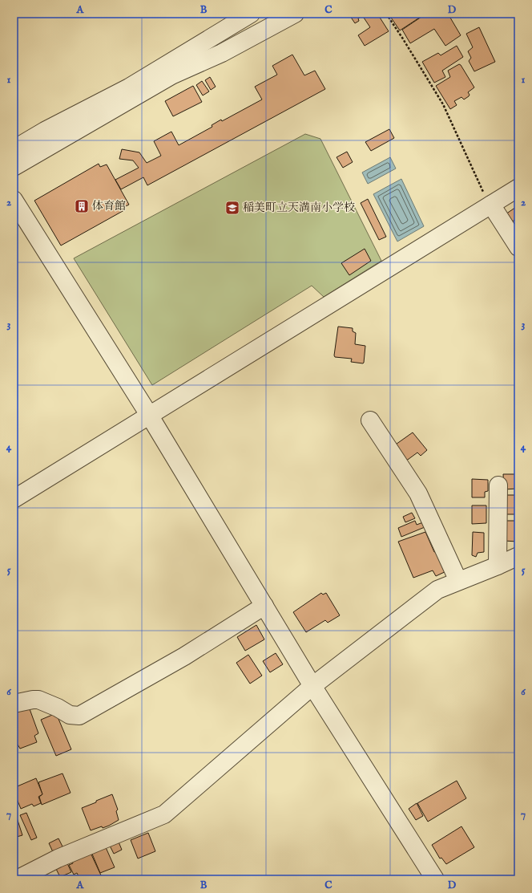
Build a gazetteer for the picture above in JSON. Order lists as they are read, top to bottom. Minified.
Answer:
{"places":{"building":["体育館"],"school or university":["稲美町立天満南小学校"]},"grid":{"columns":["A","B","C","D"],"rows":["1","2","3","4","5","6","7"]}}
